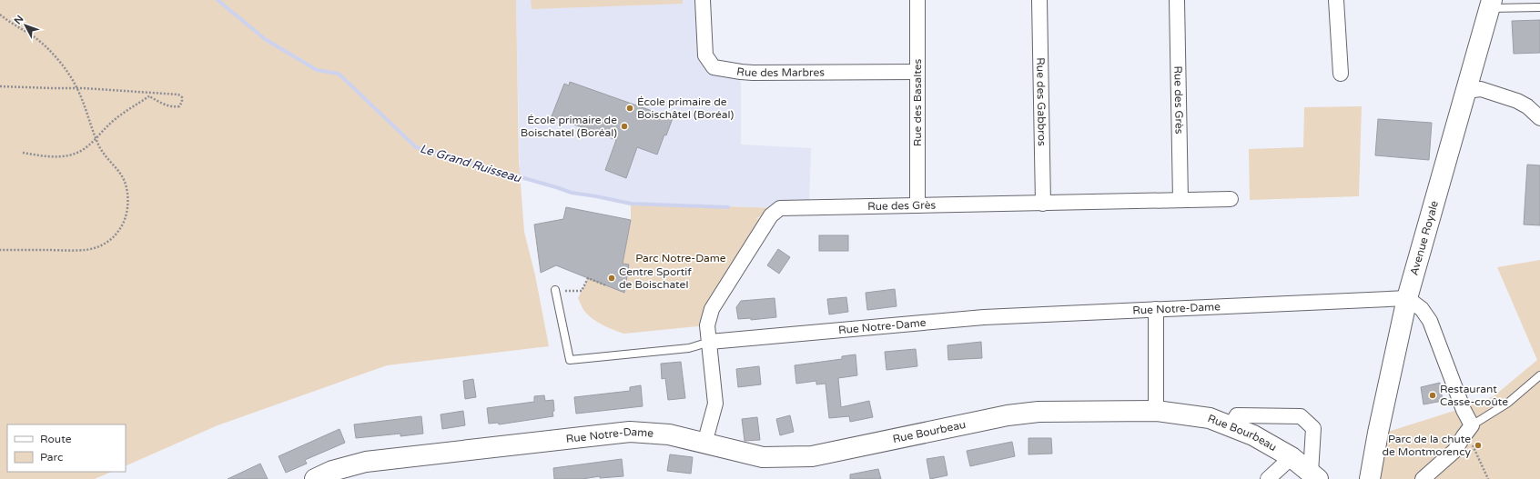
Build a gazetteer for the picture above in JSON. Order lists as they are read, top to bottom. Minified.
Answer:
{"streets":{"street":["Rue des Marbres","Rue des Grès","Rue des Gabbros","Rue des Basaltes","Avenue Royale","Rue Notre-Dame","Rue Bourbeau"]},"crossings":[["Rue des Marbres","Rue des Basaltes"],["Rue des Grès","Rue des Gabbros"],["Rue des Grès","Rue des Basaltes"],["Rue des Grès","Rue Notre-Dame"],["Avenue Royale","Rue Notre-Dame"],["Rue Notre-Dame","Rue Bourbeau"]],"water":["Le Grand Ruisseau"],"parks":["Parc Notre-Dame"],"places":["École primaire de Boischâtel (Boréal)","École primaire de Boischatel (Boréal)","Centre Sportif de Boischatel","Restaurant Casse-croûte","Parc de la chute de Montmorency"],"legend":["Route","Parc"],"north":"top left"}
